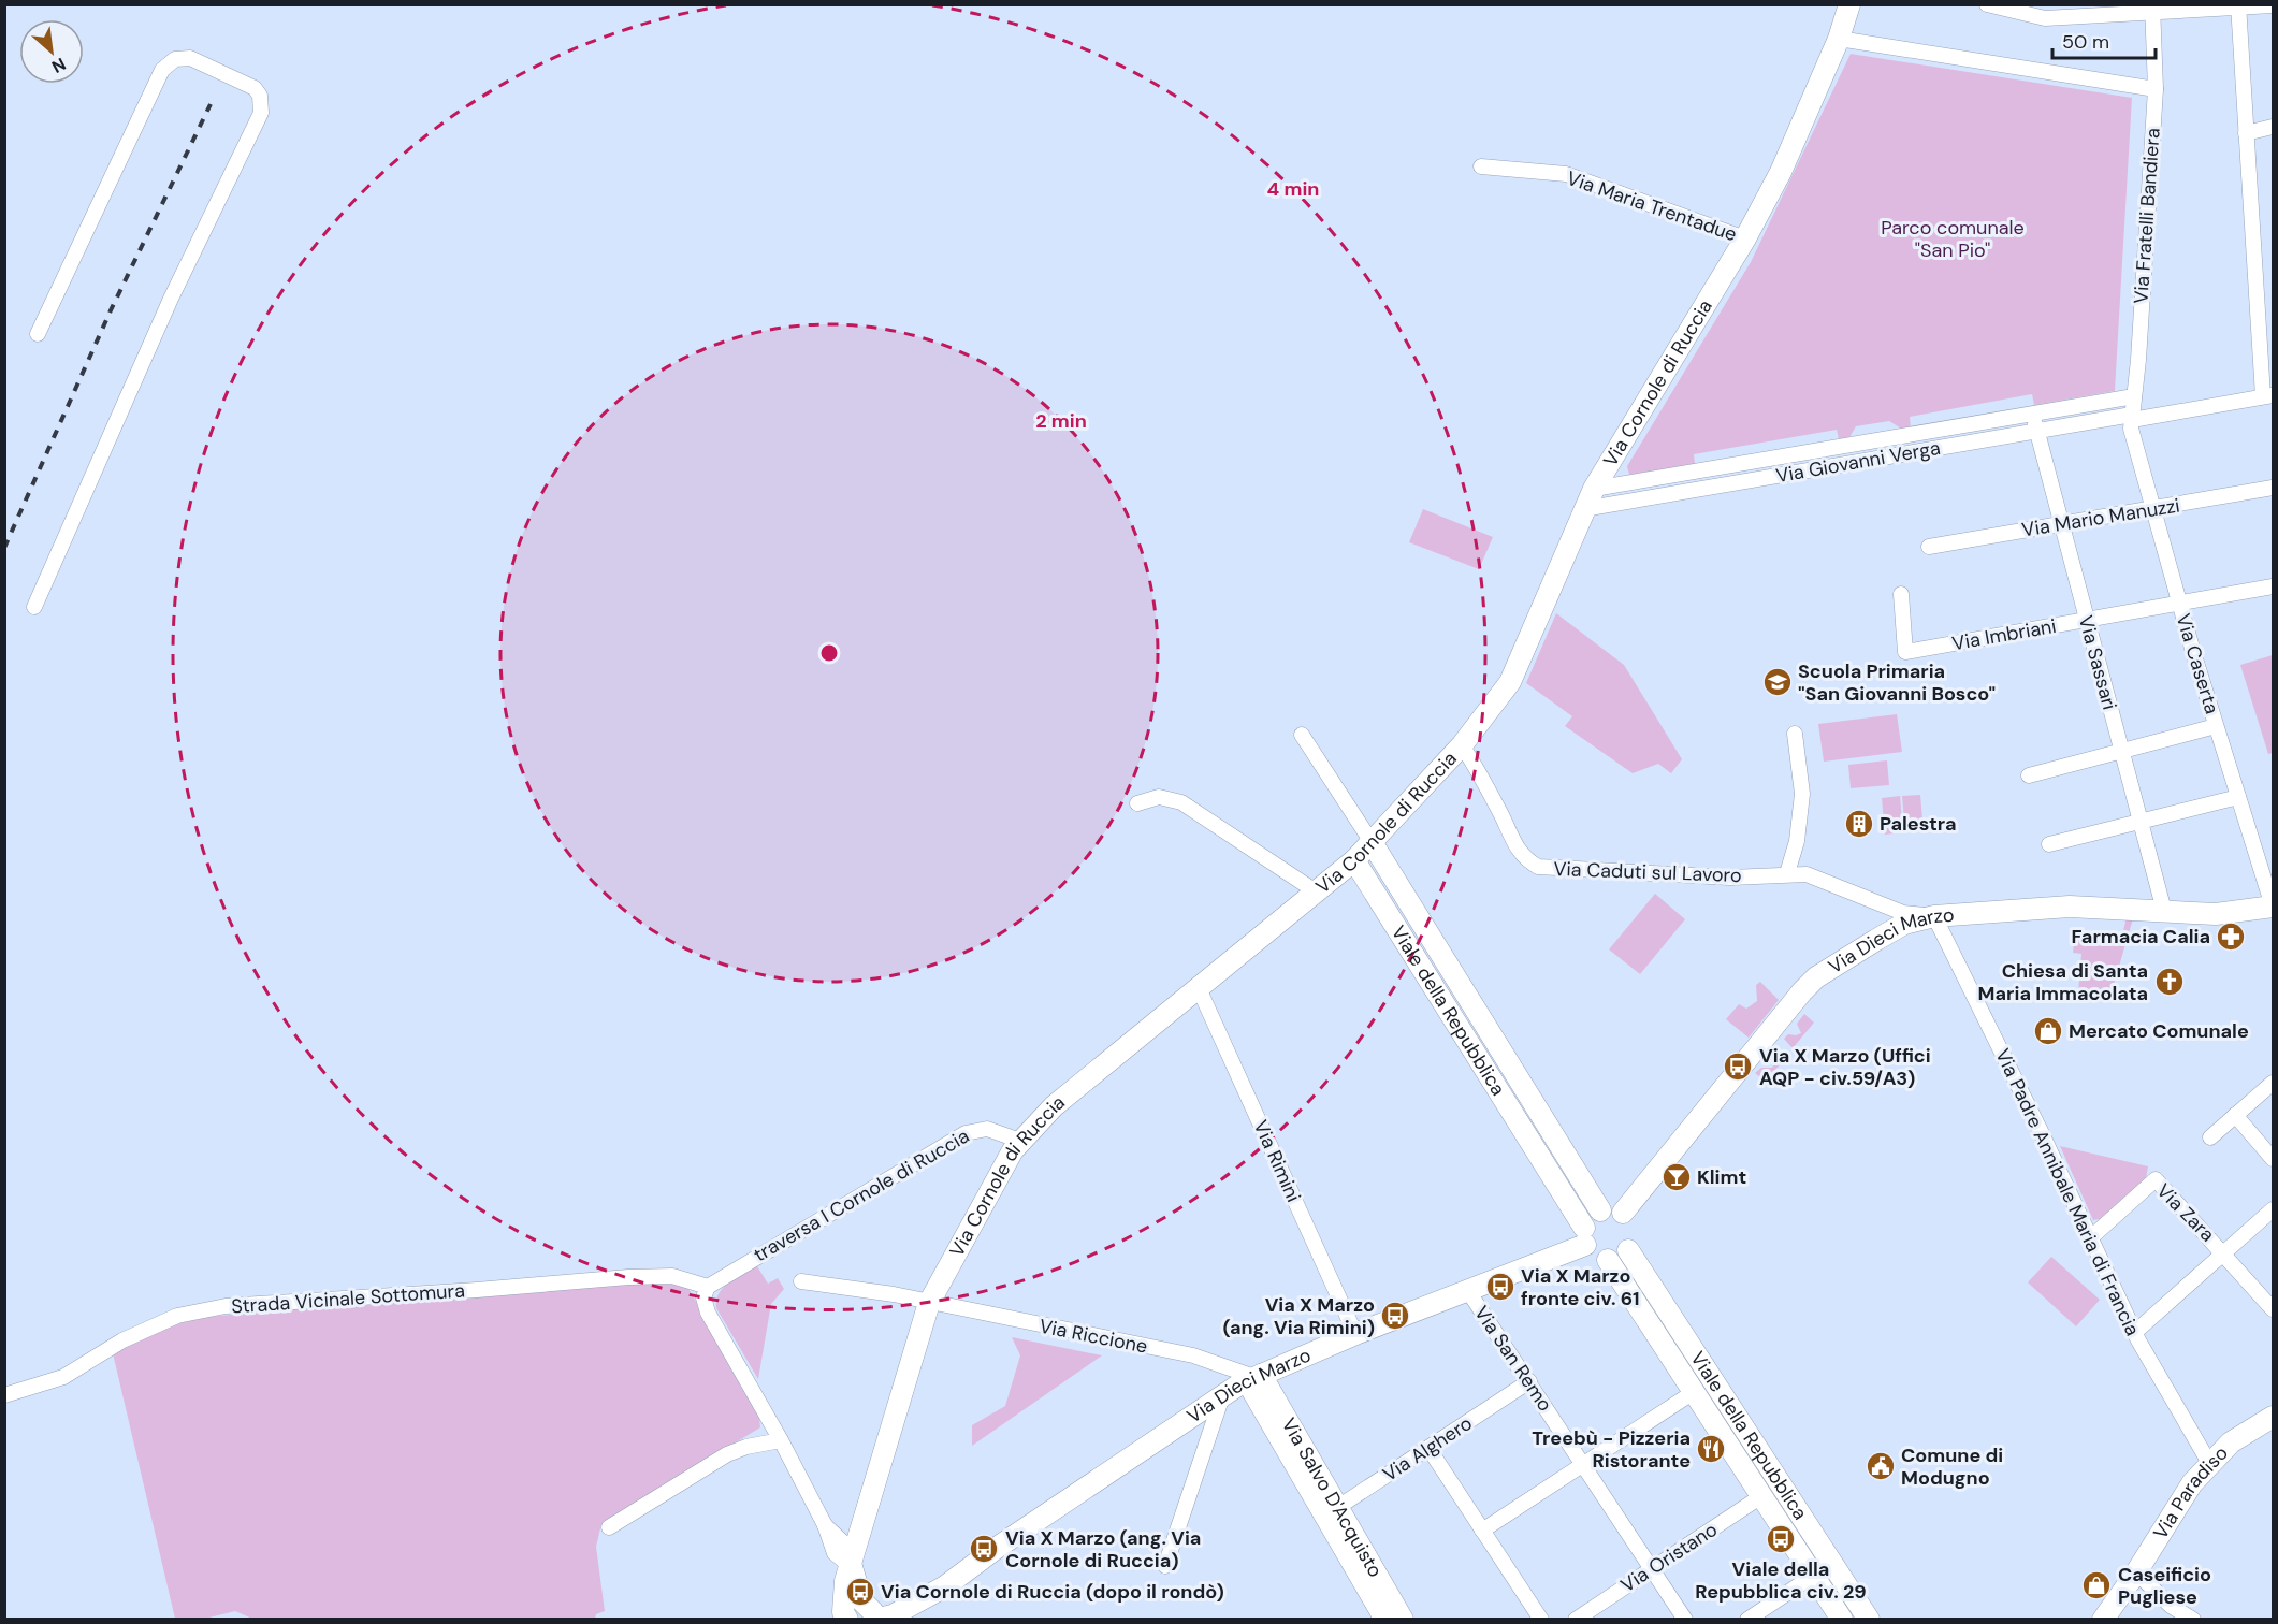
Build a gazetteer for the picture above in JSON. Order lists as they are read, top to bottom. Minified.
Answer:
{"streets":{"main road":["Via Cornole di Ruccia","Via Dieci Marzo","Viale della Repubblica","Via Paradiso","Via Salvo D'Acquisto"],"street":["Via Maria Trentadue","Via Fratelli Bandiera","Via Giovanni Verga","Via Mario Manuzzi","Via Imbriani","Via Sassari","Via Caserta","Via Caduti sul Lavoro","Via Rimini","Via Padre Annibale Maria di Francia","traversa I Cornole di Ruccia","Via Zara","Strada Vicinale Sottomura","Via Riccione","Via San Remo","Via Alghero","Via Oristano"]},"crossings":[["Via Maria Trentadue","Via Cornole di Ruccia"],["Via Fratelli Bandiera","Via Giovanni Verga"],["Via Fratelli Bandiera","Via Caserta"],["Via Cornole di Ruccia","Via Giovanni Verga"],["Via Cornole di Ruccia","Via Caduti sul Lavoro"],["Via Cornole di Ruccia","Via Dieci Marzo"],["Via Cornole di Ruccia","Viale della Repubblica"],["Via Cornole di Ruccia","Via Rimini"],["Via Cornole di Ruccia","traversa I Cornole di Ruccia"],["Via Cornole di Ruccia","Via Riccione"],["Via Giovanni Verga","Via Sassari"],["Via Giovanni Verga","Via Caserta"],["Via Mario Manuzzi","Via Sassari"],["Via Mario Manuzzi","Via Caserta"],["Via Imbriani","Via Sassari"],["Via Imbriani","Via Caserta"],["Via Sassari","Via Dieci Marzo"],["Via Caserta","Via Dieci Marzo"],["Via Caduti sul Lavoro","Via Dieci Marzo"],["Via Caduti sul Lavoro","Via Padre Annibale Maria di Francia"],["Via Dieci Marzo","Viale della Repubblica"],["Via Dieci Marzo","Via Rimini"],["Via Dieci Marzo","Via Padre Annibale Maria di Francia"],["Via Dieci Marzo","Via Riccione"],["Via Dieci Marzo","Via San Remo"],["Via Dieci Marzo","Via Salvo D'Acquisto"],["Viale della Repubblica","Via Oristano"],["Via Padre Annibale Maria di Francia","Via Zara"],["Via Padre Annibale Maria di Francia","Via Paradiso"],["traversa I Cornole di Ruccia","Strada Vicinale Sottomura"],["Via Riccione","Via Salvo D'Acquisto"],["Via San Remo","Via Alghero"],["Via San Remo","Via Oristano"],["Via Alghero","Via Salvo D'Acquisto"]],"parks":["Parco comunale \"San Pio\""],"places":{"school or university":["Scuola Primaria \"San Giovanni Bosco\""],"building":["Palestra"],"pharmacy":["Farmacia Calia"],"church":["Chiesa di Santa Maria Immacolata"],"shop":["Mercato Comunale","Caseificio Pugliese"],"bus stop":["Via X Marzo (Uffici AQP - civ.59/A3)","Via X Marzo fronte civ. 61","Via X Marzo (ang. Via Rimini)","Viale della Repubblica civ. 29","Via X Marzo (ang. Via Cornole di Ruccia)","Via Cornole di Ruccia (dopo il rondò)"],"bar":["Klimt"],"restaurant":["Treebù - Pizzeria Ristorante"],"public building":["Comune di Modugno"]},"scale_bar":"50 m","north":"bottom right","rings":["4 min","2 min"]}
